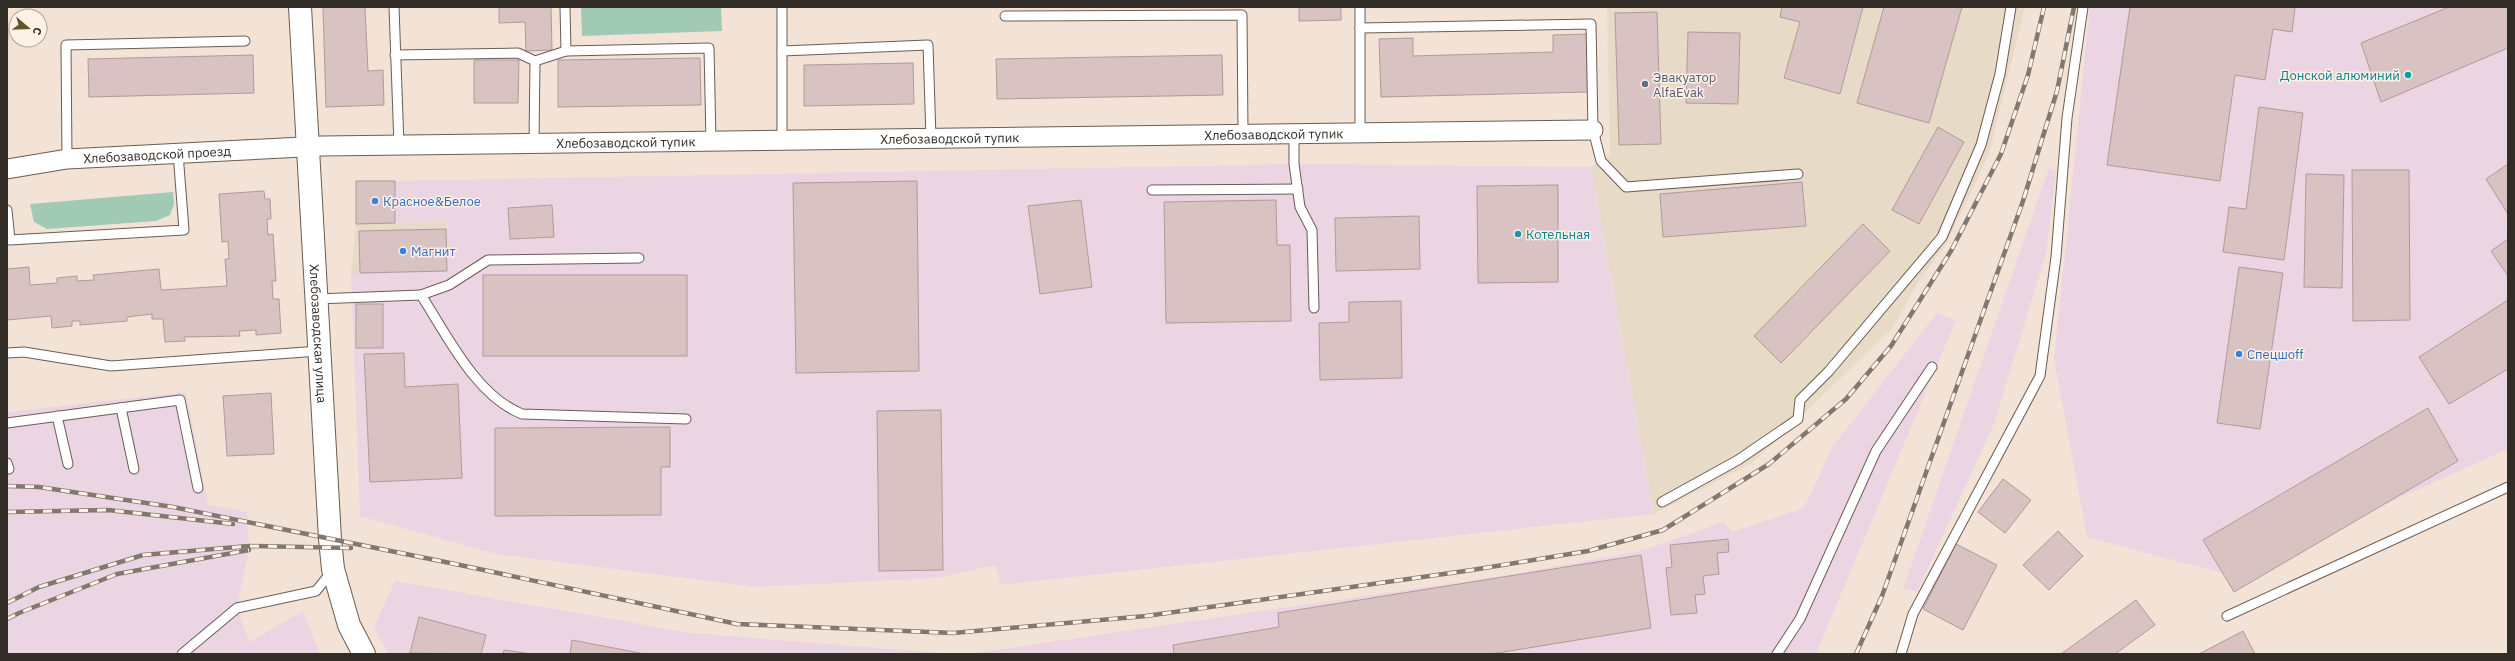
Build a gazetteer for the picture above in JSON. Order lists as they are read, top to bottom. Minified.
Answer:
{"streets":{"main road":["Хлебозаводская улица"],"street":["Хлебозаводской тупик","Хлебозаводской проезд"]},"crossings":[["Хлебозаводской тупик","Хлебозаводской проезд"],["Хлебозаводской тупик","Хлебозаводская улица"],["Хлебозаводской проезд","Хлебозаводская улица"]],"places":["Донской алюминий","Эвакуатор AlfaEvak","Красное&Белое","Котельная","Магнит","Спецшoff"],"north":"right"}
